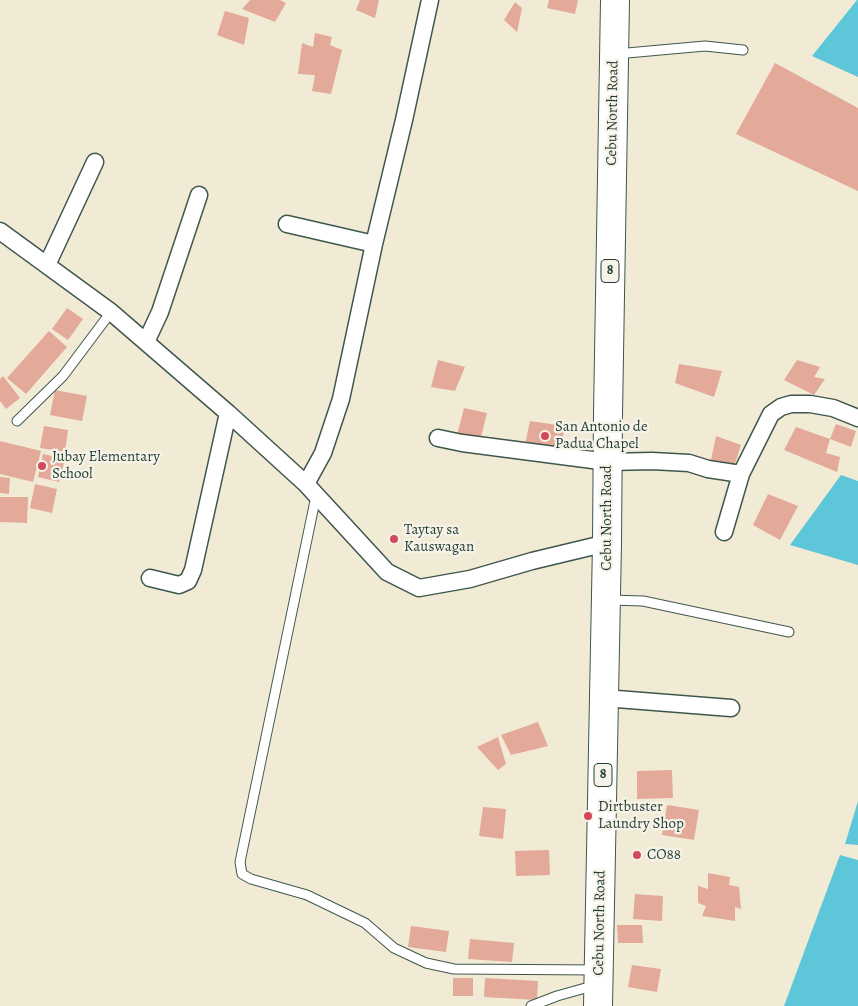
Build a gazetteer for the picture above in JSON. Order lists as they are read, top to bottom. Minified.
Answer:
{"streets":{"highway":["Cebu North Road","8"]},"places":["San Antonio de Padua Chapel","Jubay Elementary School","Taytay sa Kauswagan","Dirtbuster Laundry Shop","CO88"]}
